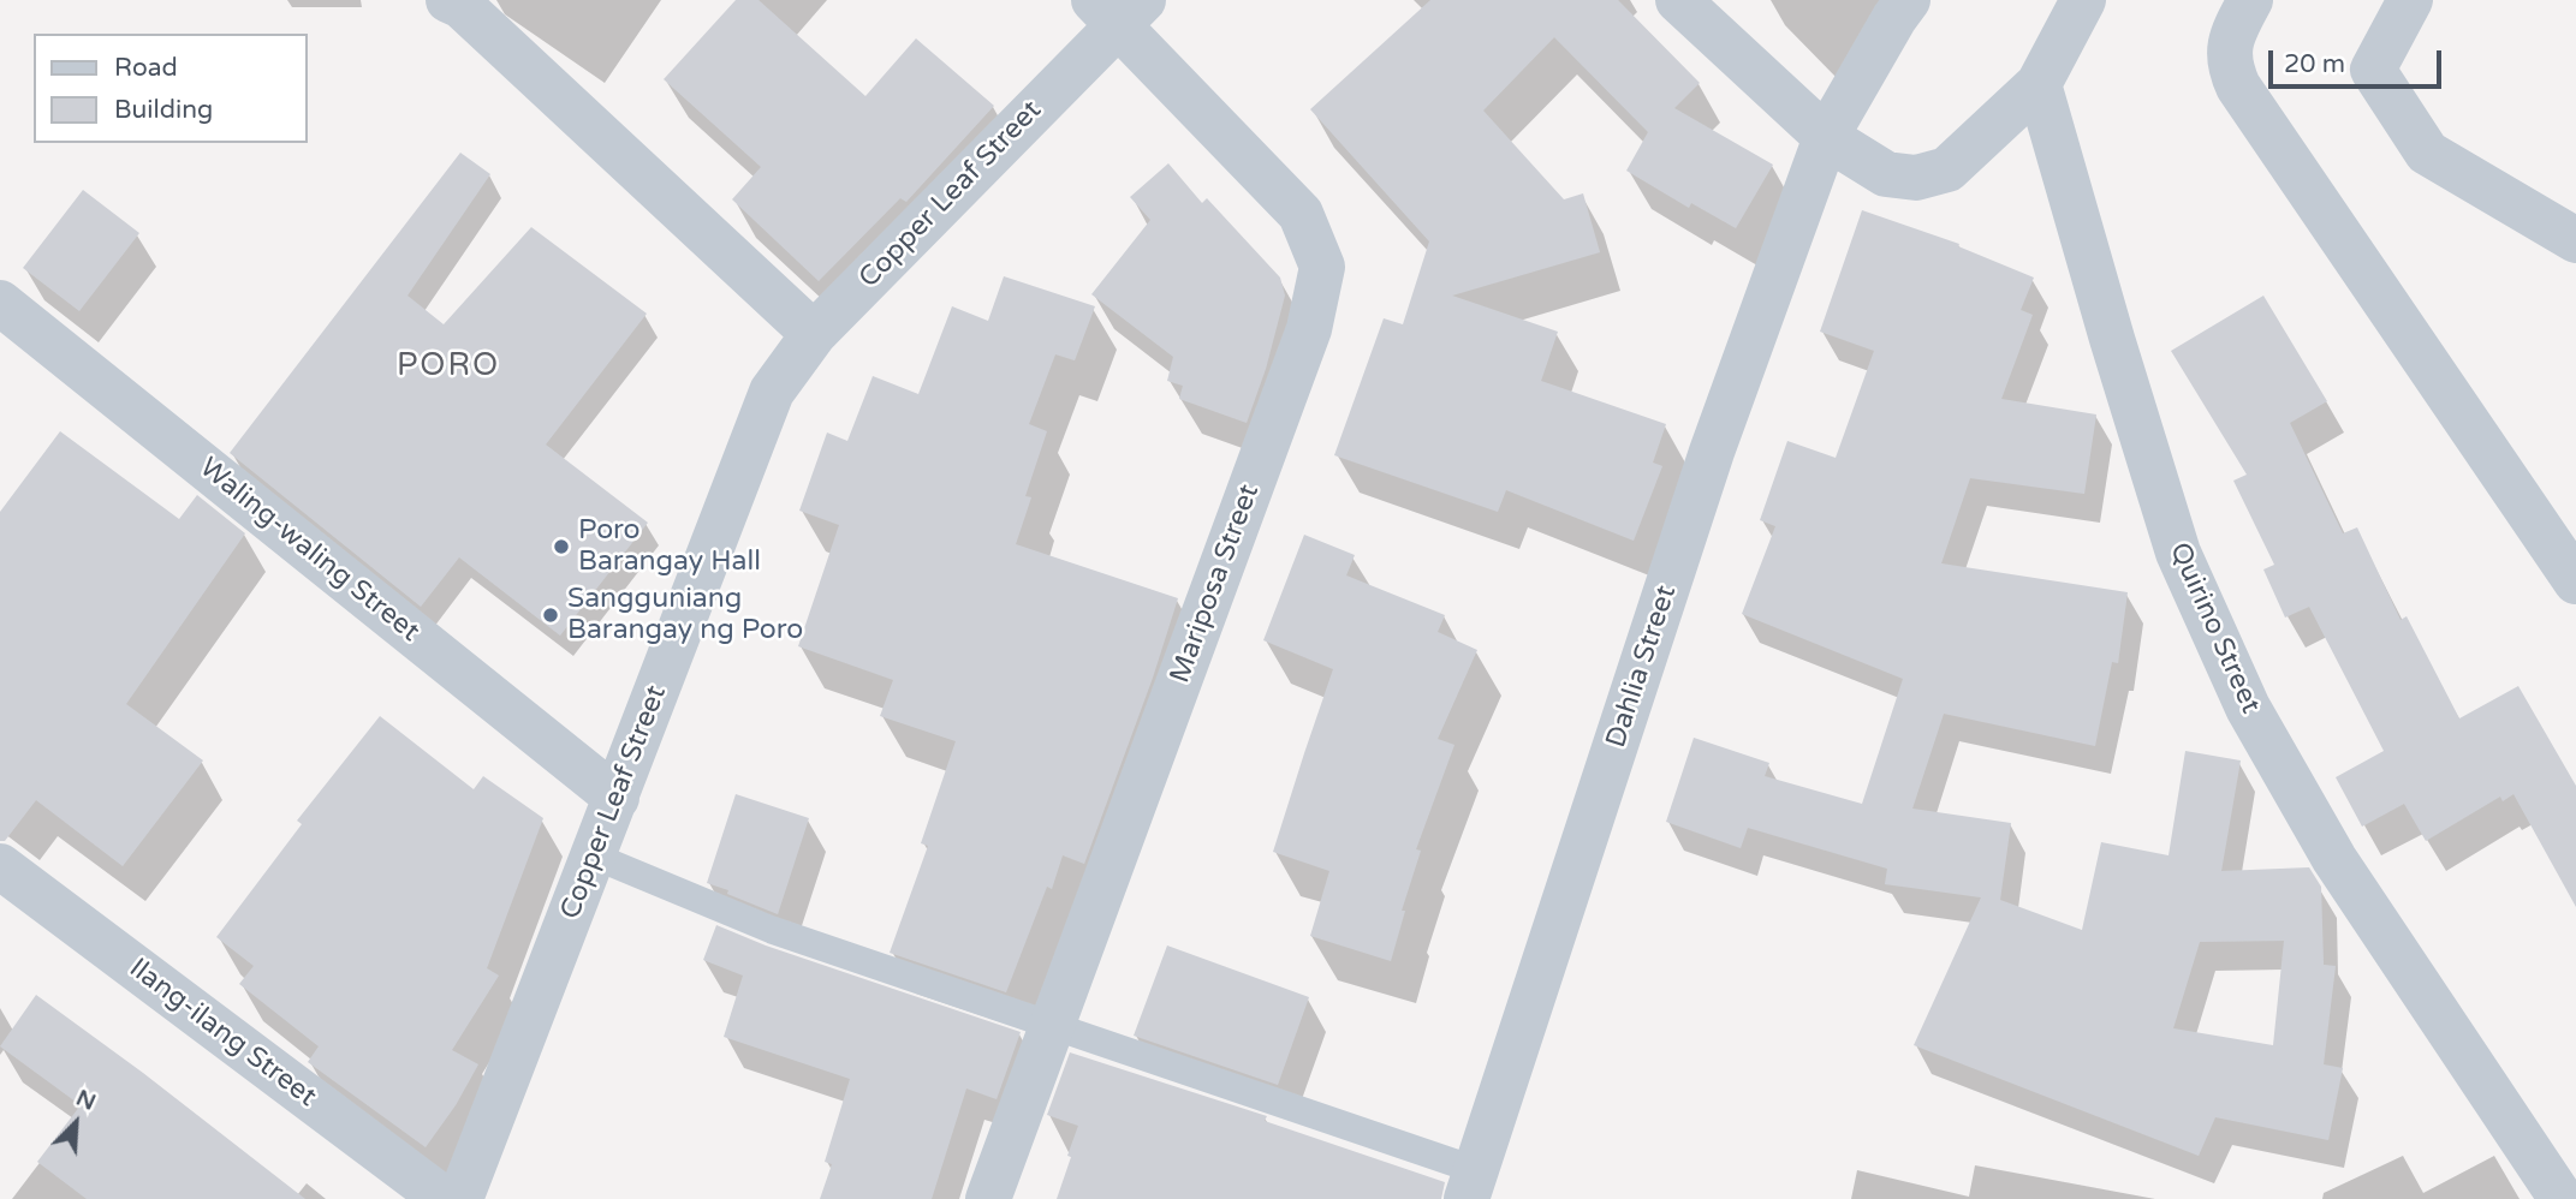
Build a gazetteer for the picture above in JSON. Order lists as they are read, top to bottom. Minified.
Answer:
{"streets":{"street":["Copper Leaf Street","Waling-waling Street","Mariposa Street","Quirino Street","Dahlia Street","Ilang-ilang Street"]},"crossings":[["Copper Leaf Street","Waling-waling Street"],["Copper Leaf Street","Mariposa Street"]],"districts":["PORO"],"places":["Poro Barangay Hall","Sangguniang Barangay ng Poro"],"legend":["Road","Building"],"scale_bar":"20 m","north":"top right"}
